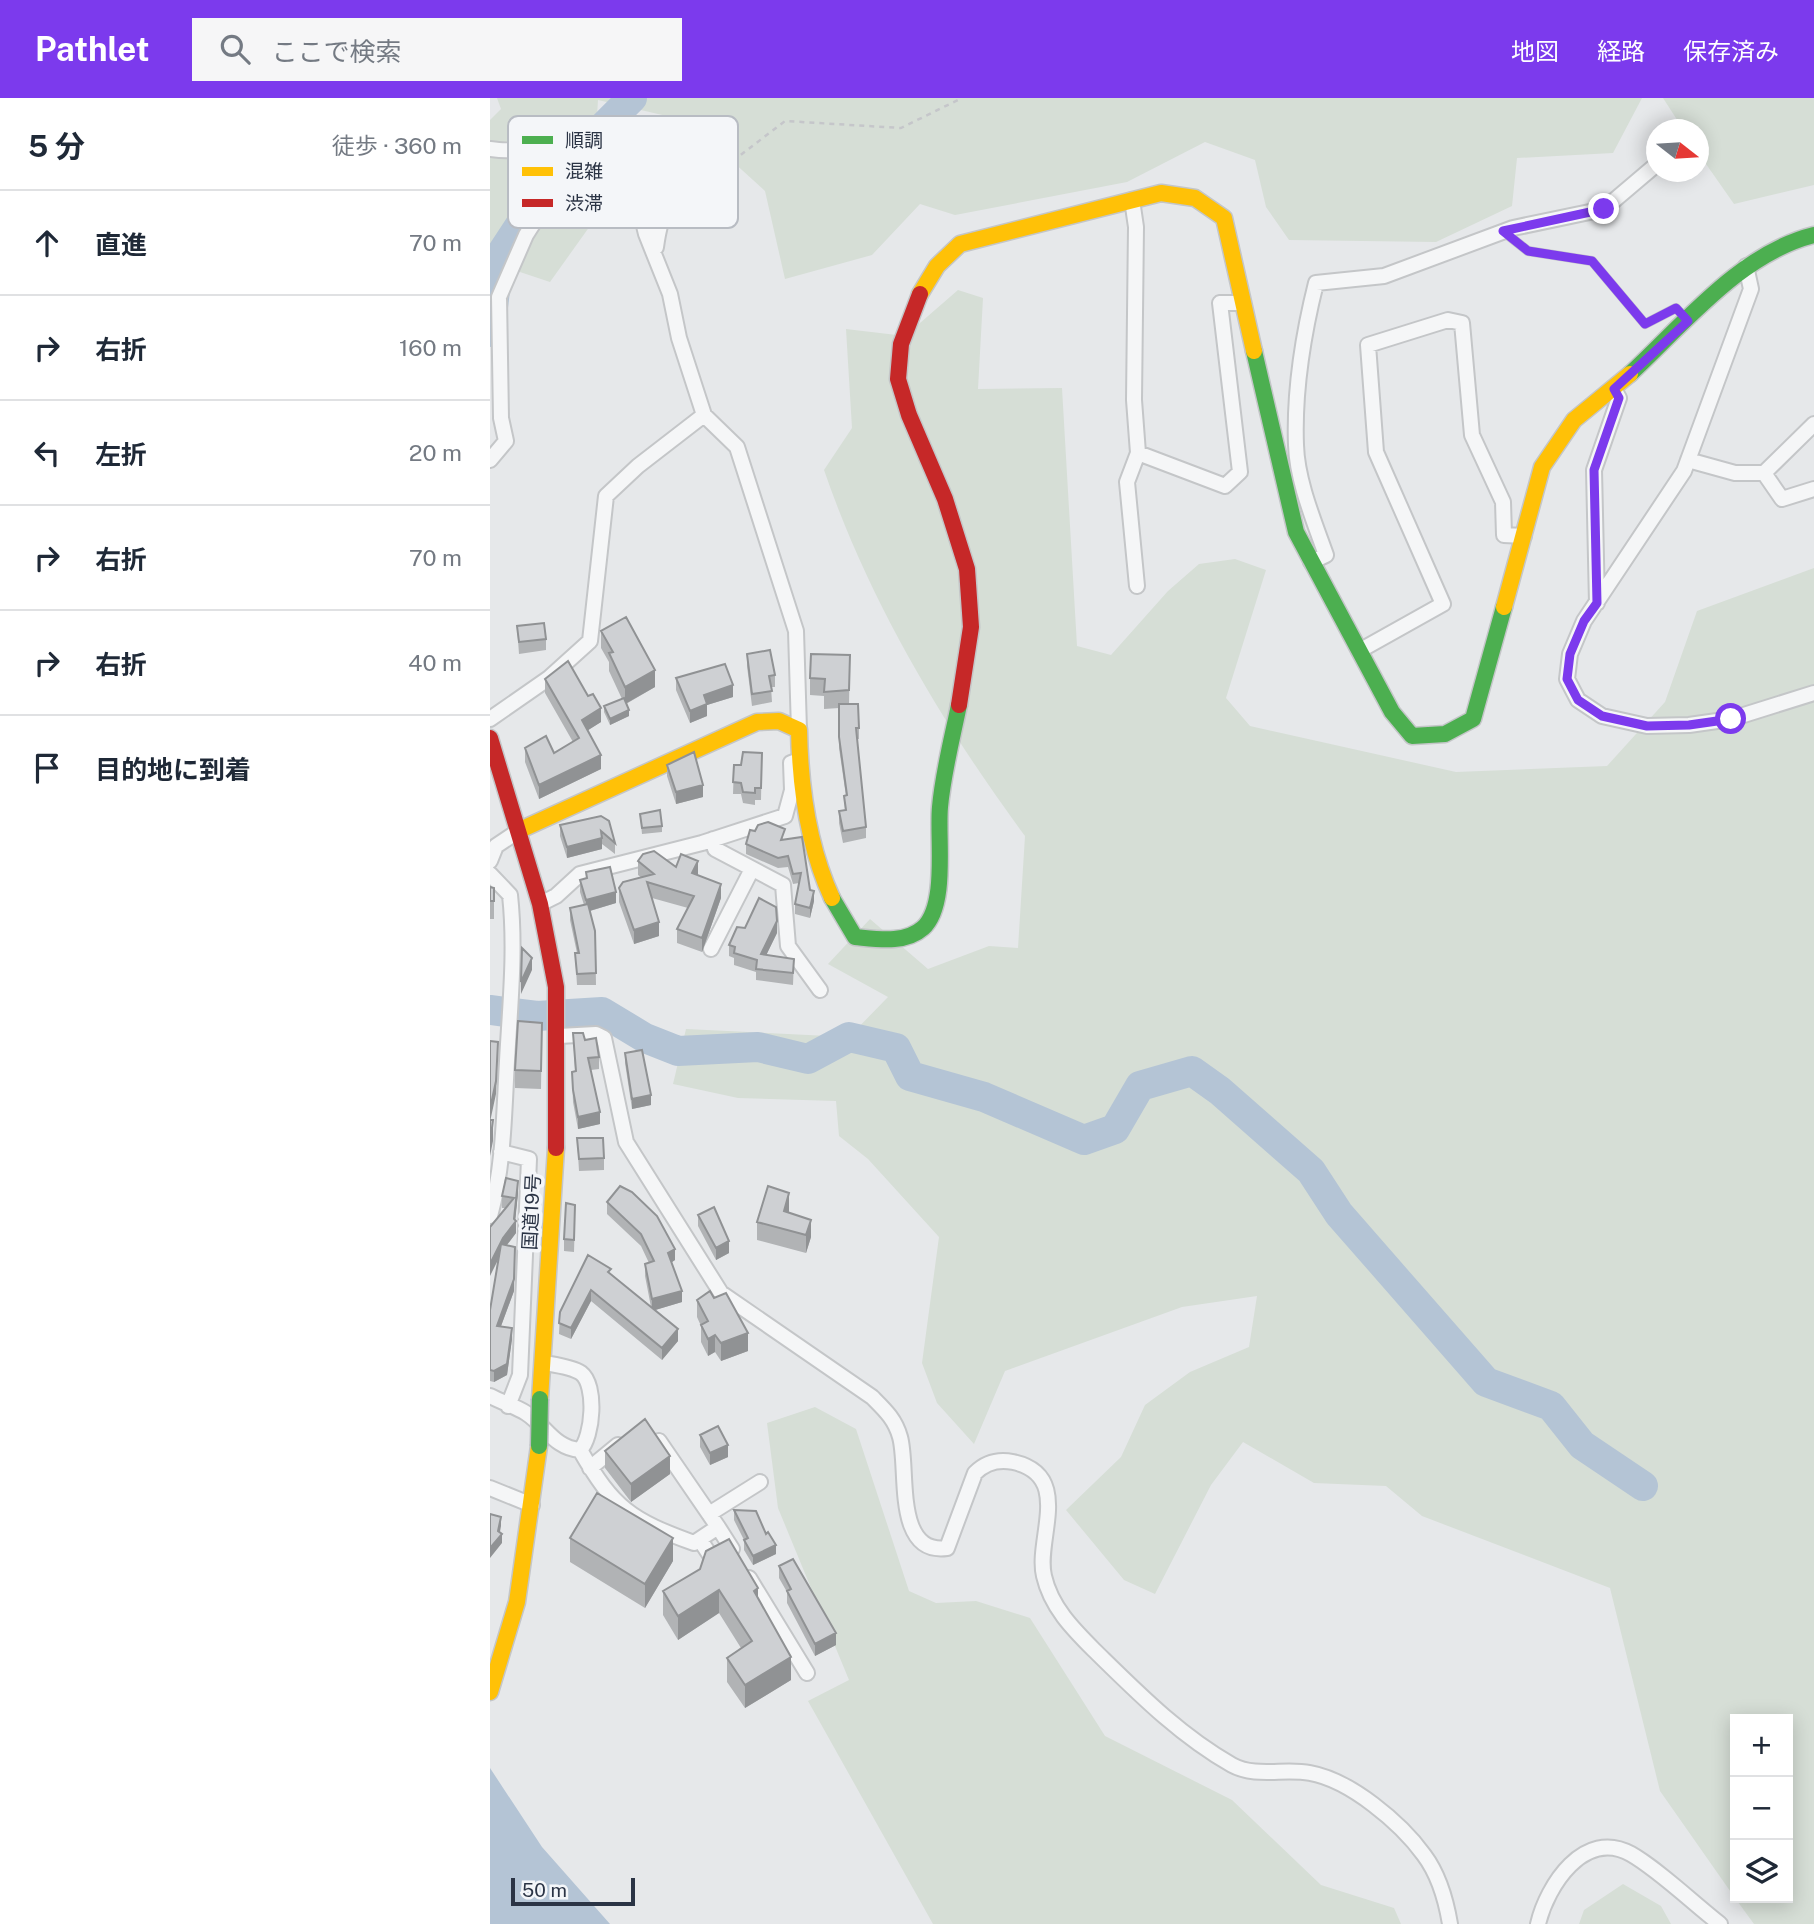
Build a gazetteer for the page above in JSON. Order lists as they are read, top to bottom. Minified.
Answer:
{"streets":{"main road":["国道19号"]},"legend":["順調","混雑","渋滞"],"scale_bar":"50 m","north":"right","page":{"header":"Pathlet","search":"ここで検索","nav":["地図","経路","保存済み"],"heading":["5 分","徒歩 · 360 m"],"list":[["直進","70 m"],["右折","160 m"],["左折","20 m"],["右折","70 m"],["右折","40 m"],"目的地に到着"],"map_buttons":["+","−"],"scale":"50 m"}}
